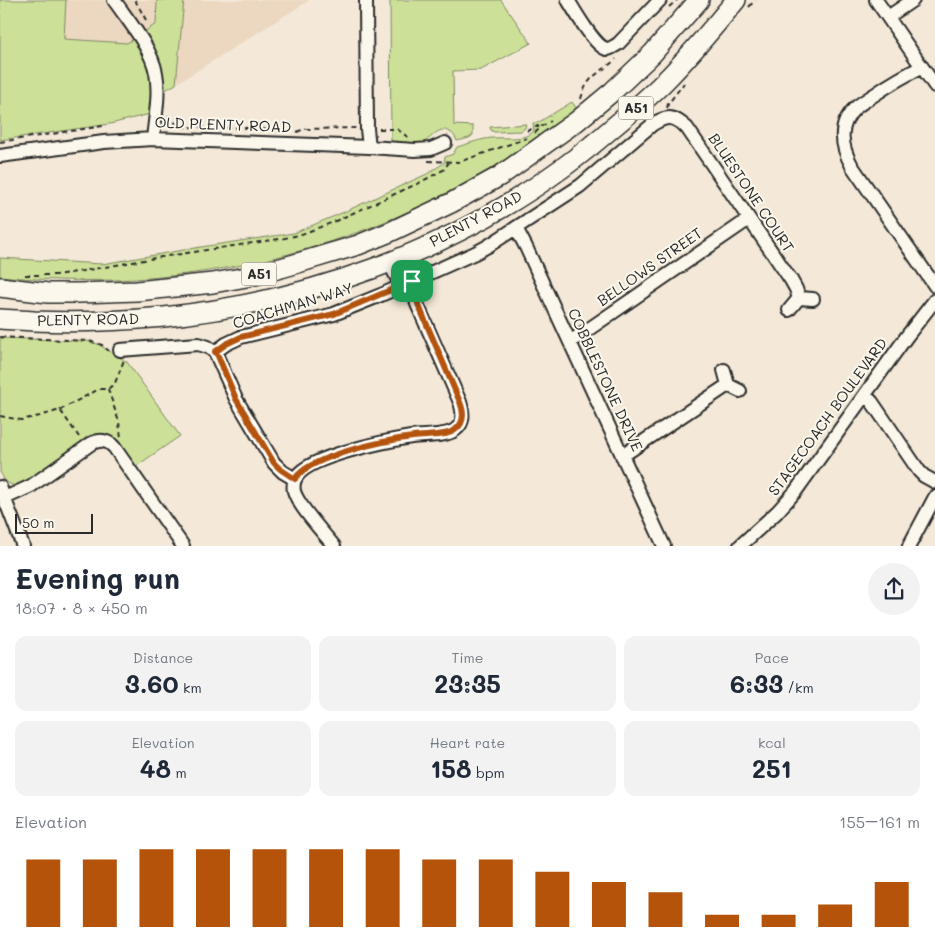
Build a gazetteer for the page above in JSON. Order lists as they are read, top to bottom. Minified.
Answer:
{"streets":{"highway":["A51","PLENTY ROAD"],"street":["OLD PLENTY ROAD","BLUESTONE COURT","BELLOWS STREET","COACHMAN WAY","COBBLESTONE DRIVE","STAGECOACH BOULEVARD"]},"crossings":[["BLUESTONE COURT","BELLOWS STREET"],["BLUESTONE COURT","COACHMAN WAY"],["BELLOWS STREET","COBBLESTONE DRIVE"],["COACHMAN WAY","COBBLESTONE DRIVE"]],"scale_bar":"50 m","page":{"scale":"50 m","heading":["Evening run","18:07 · 8 × 450 m"],"stats":[["Distance","3.60 km"],["Time","23:35"],["Pace","6:33 /km"],["Elevation","48 m"],["Heart rate","158 bpm"],["kcal","251"]],"chart":["Elevation","155–161 m"]}}
